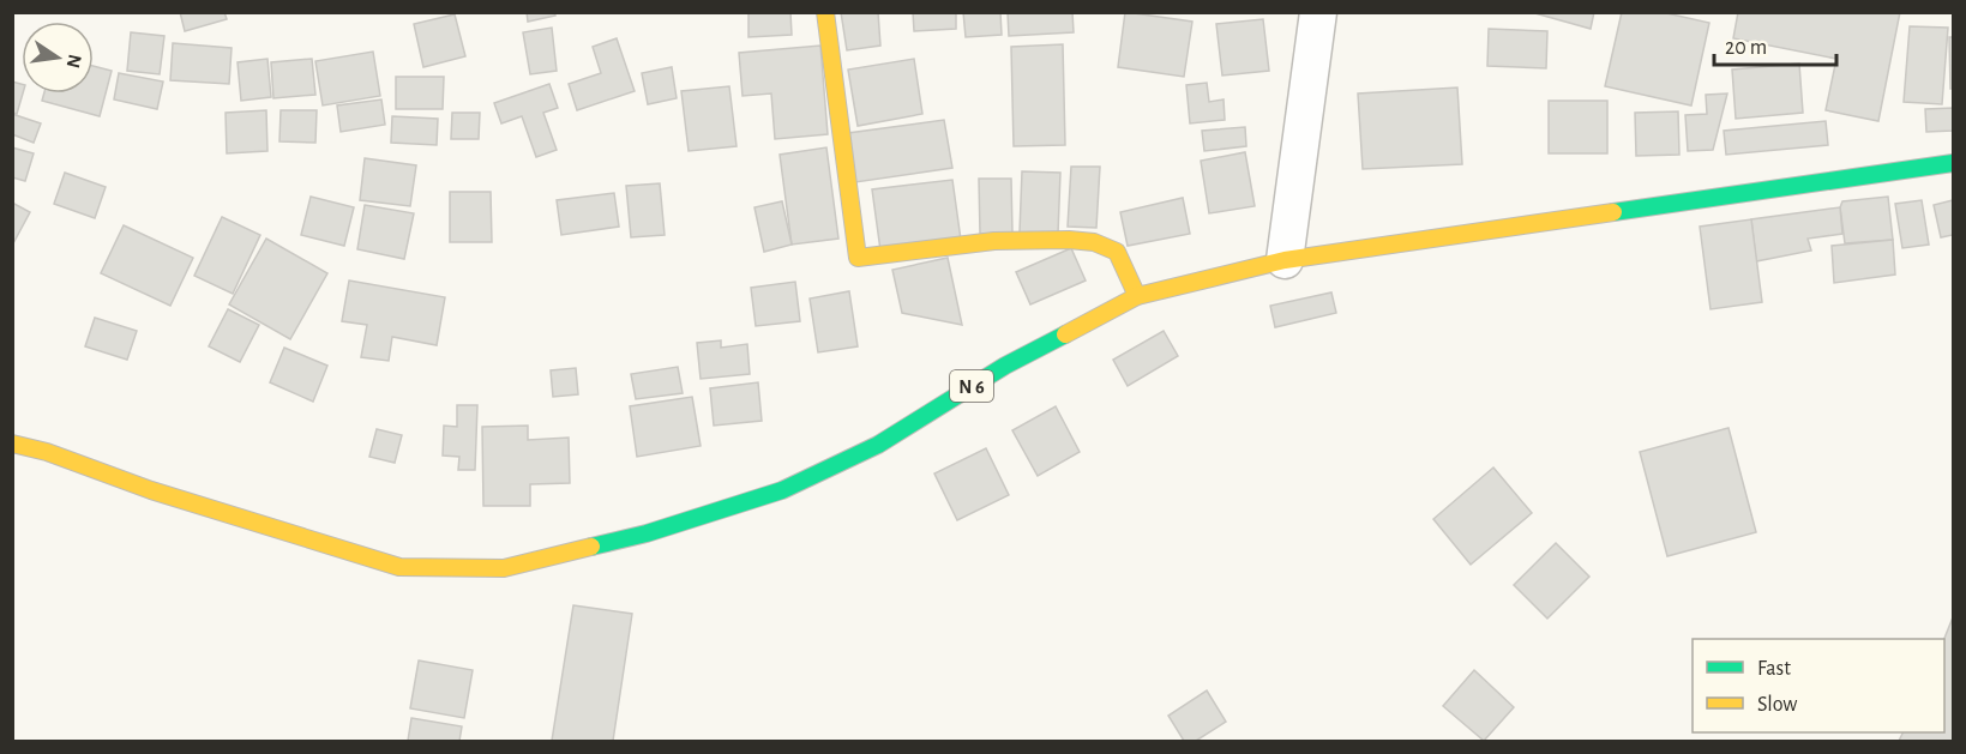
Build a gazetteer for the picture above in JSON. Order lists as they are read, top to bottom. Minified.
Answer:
{"streets":{"main road":["N 6"]},"legend":["Fast","Slow"],"scale_bar":"20 m","north":"right"}
